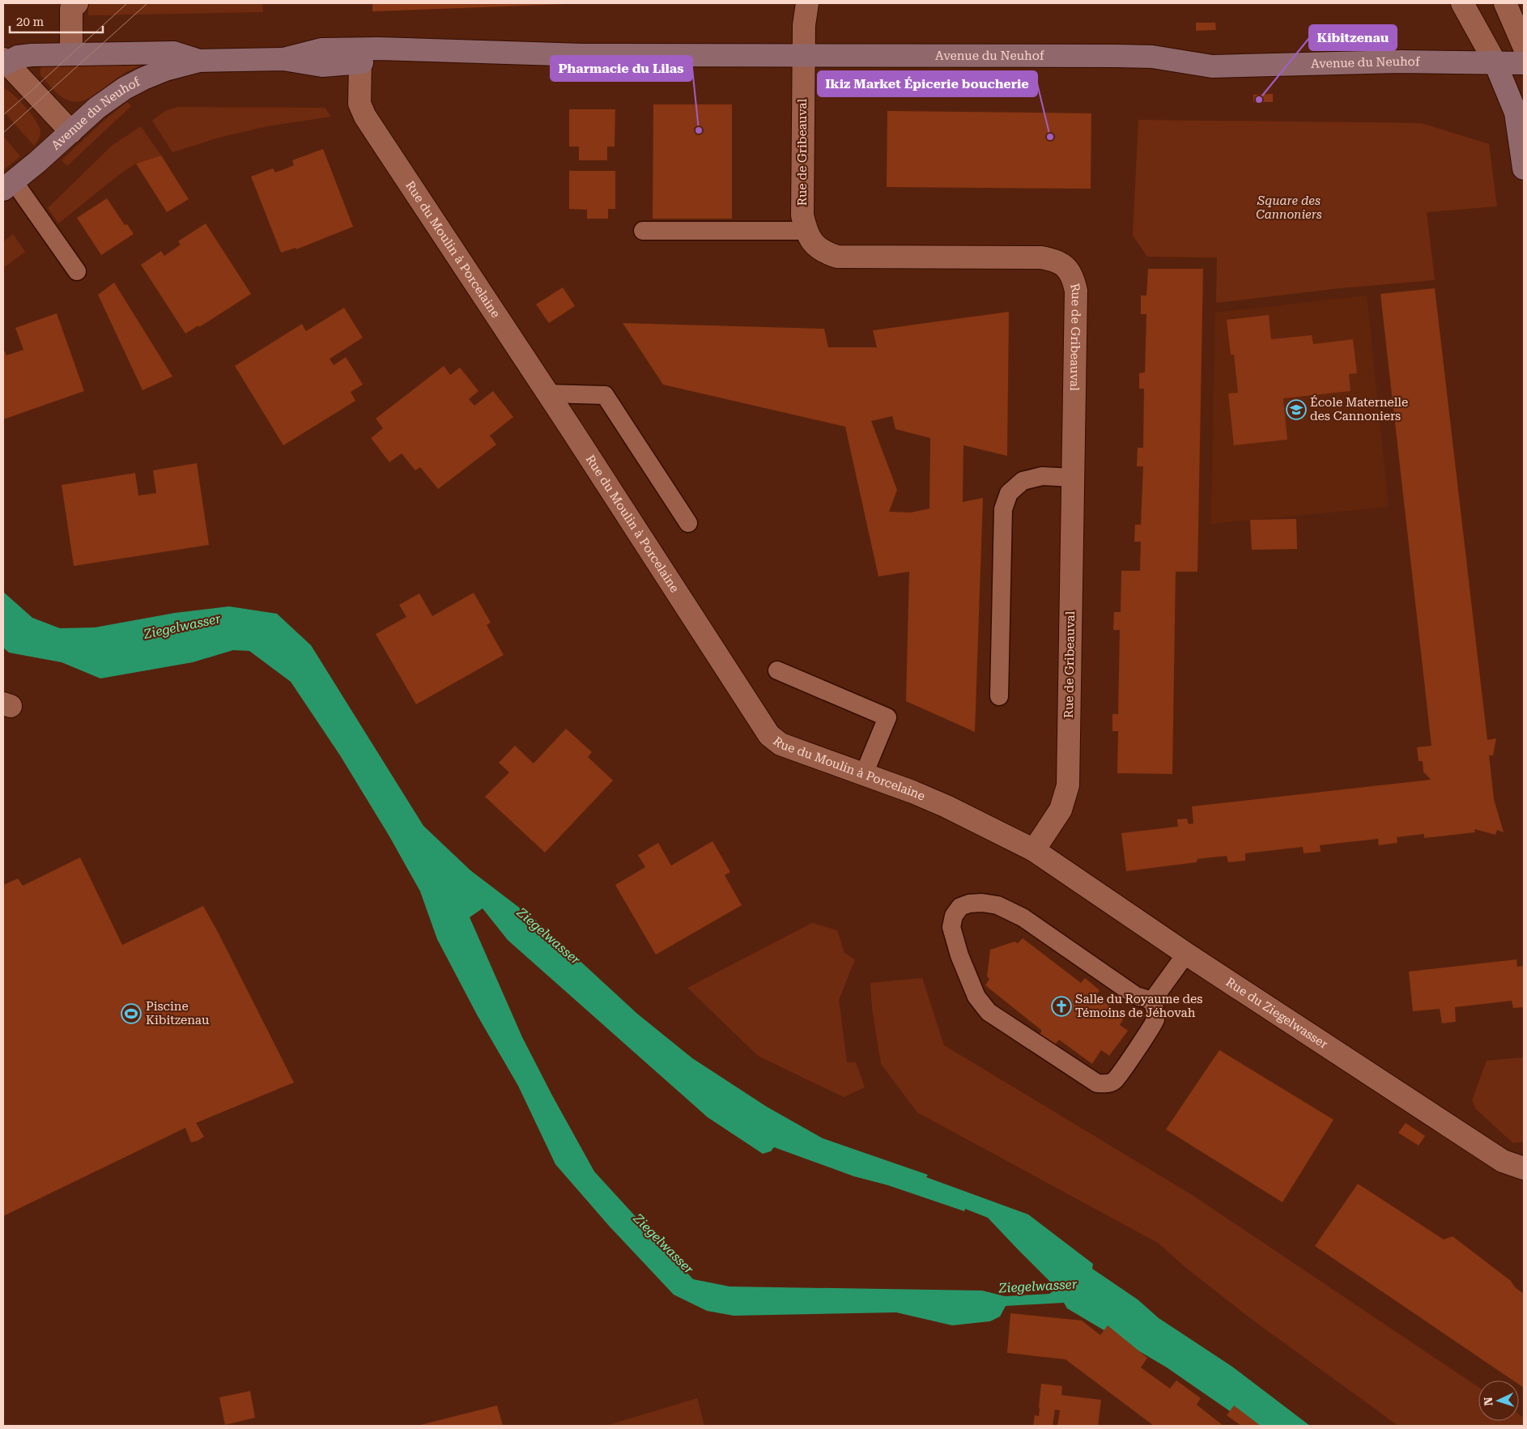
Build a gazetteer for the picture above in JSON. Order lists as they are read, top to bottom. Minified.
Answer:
{"streets":{"street":["Avenue du Neuhof","Rue de Gribeauval","Rue du Moulin à Porcelaine","Rue du Ziegelwasser"]},"crossings":[["Avenue du Neuhof","Rue de Gribeauval"],["Avenue du Neuhof","Rue du Moulin à Porcelaine"],["Rue de Gribeauval","Rue du Moulin à Porcelaine"],["Rue de Gribeauval","Rue du Ziegelwasser"],["Rue du Moulin à Porcelaine","Rue du Ziegelwasser"]],"water":["Ziegelwasser"],"parks":["Square des Cannoniers"],"places":{"other":["Kibitzenau","Pharmacie du Lilas","Ikiz Market Épicerie boucherie"],"school or university":["École Maternelle des Cannoniers"],"church":["Salle du Royaume des Témoins de Jéhovah"],"sports":["Piscine Kibitzenau"]},"scale_bar":"20 m","north":"left"}
